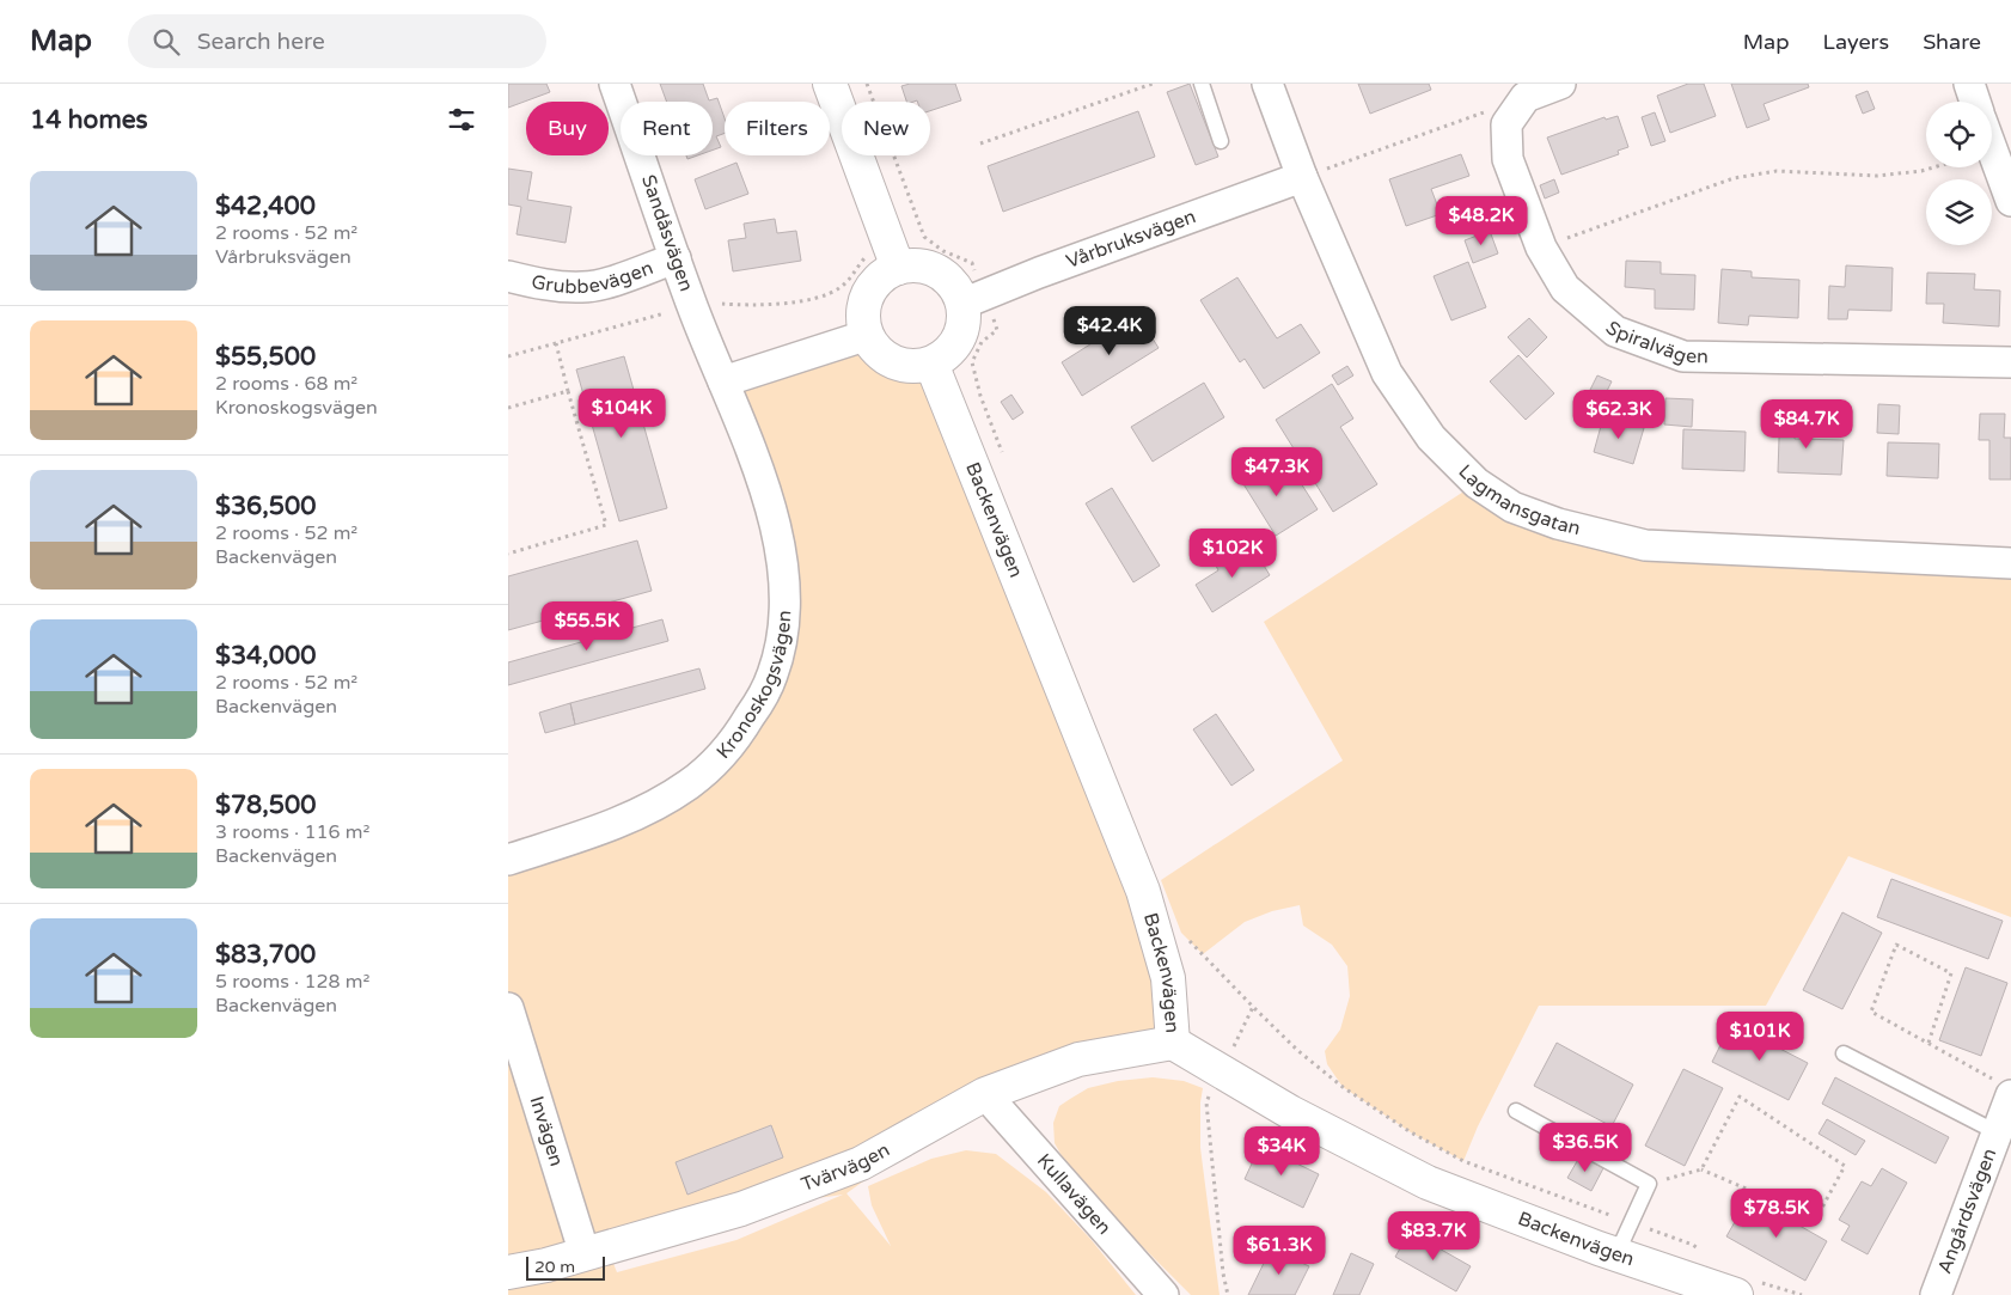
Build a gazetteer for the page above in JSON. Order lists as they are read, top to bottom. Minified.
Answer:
{"streets":{"street":["Sandåsvägen","Vårbruksvägen","Grubbevägen","Spiralvägen","Lagmansgatan","Backenvägen","Kronoskogsvägen","Invägen","Tvärvägen","Kullavägen","Angårdsvägen"]},"crossings":[["Sandåsvägen","Grubbevägen"],["Sandåsvägen","Kronoskogsvägen"],["Vårbruksvägen","Lagmansgatan"],["Vårbruksvägen","Backenvägen"],["Backenvägen","Tvärvägen"],["Invägen","Tvärvägen"],["Tvärvägen","Kullavägen"]],"scale_bar":"20 m","page":{"header":"Map","search":"Search here","nav":["Map","Layers","Share"],"heading":"14 homes","chip":["Buy","Rent","Filters","New"],"list":[{"name":"$42,400","note":"2 rooms · 52 m² · Vårbruksvägen"},{"name":"$55,500","note":"2 rooms · 68 m² · Kronoskogsvägen"},{"name":"$36,500","note":"2 rooms · 52 m² · Backenvägen"},{"name":"$34,000","note":"2 rooms · 52 m² · Backenvägen"},{"name":"$78,500","note":"3 rooms · 116 m² · Backenvägen"},{"name":"$83,700","note":"5 rooms · 128 m² · Backenvägen"}],"price":["$48.2K","$42.4K","$104K","$62.3K","$84.7K","$47.3K","$102K","$55.5K","$101K","$36.5K","$34K","$78.5K","$83.7K","$61.3K"],"scale":"20 m"}}
